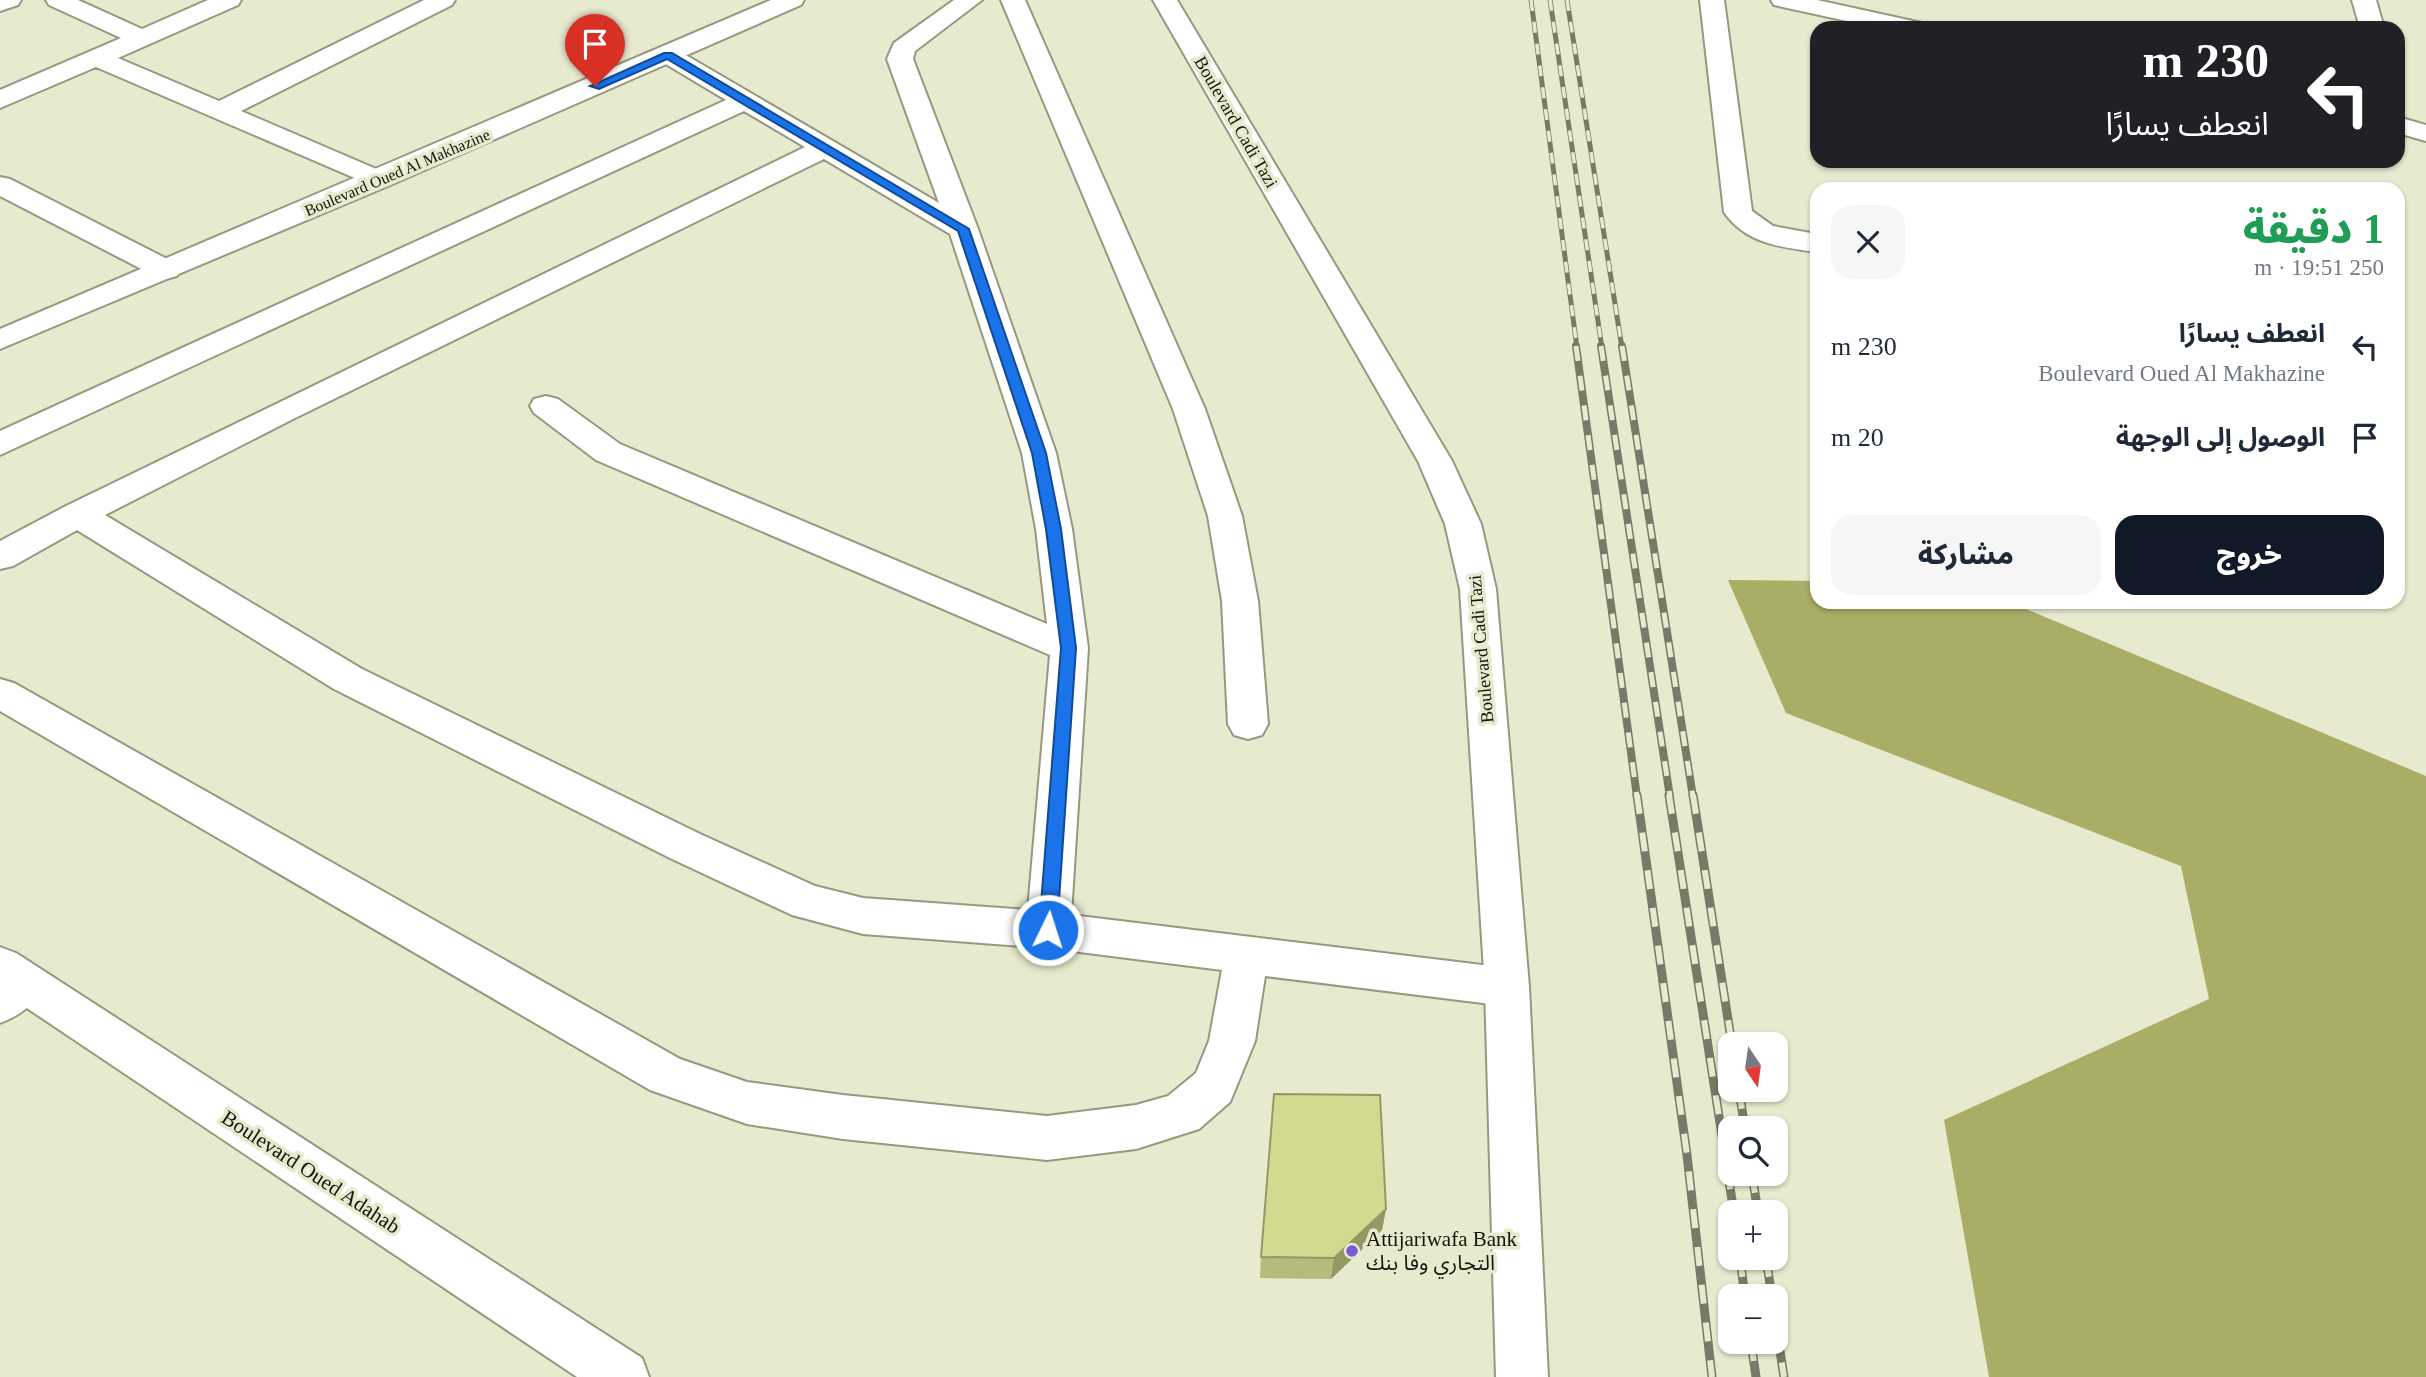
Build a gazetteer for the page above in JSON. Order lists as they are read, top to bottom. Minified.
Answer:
{"streets":{"street":["Boulevard Cadi Tazi","Boulevard Oued Al Makhazine","Boulevard Oued Adahab"]},"places":["Attijariwafa Bank التجاري وفا بنك"],"north":"bottom","page":{"turn":["230 m","انعطف يسارًا"],"heading":["1 دقيقة","250 m · 19:51"],"list":[{"name":"انعطف يسارًا","note":"Boulevard Oued Al Makhazine","value":"230 m"},{"name":"الوصول إلى الوجهة","value":"20 m"}],"buttons":["خروج","مشاركة"],"map_buttons":["+","−"]}}
